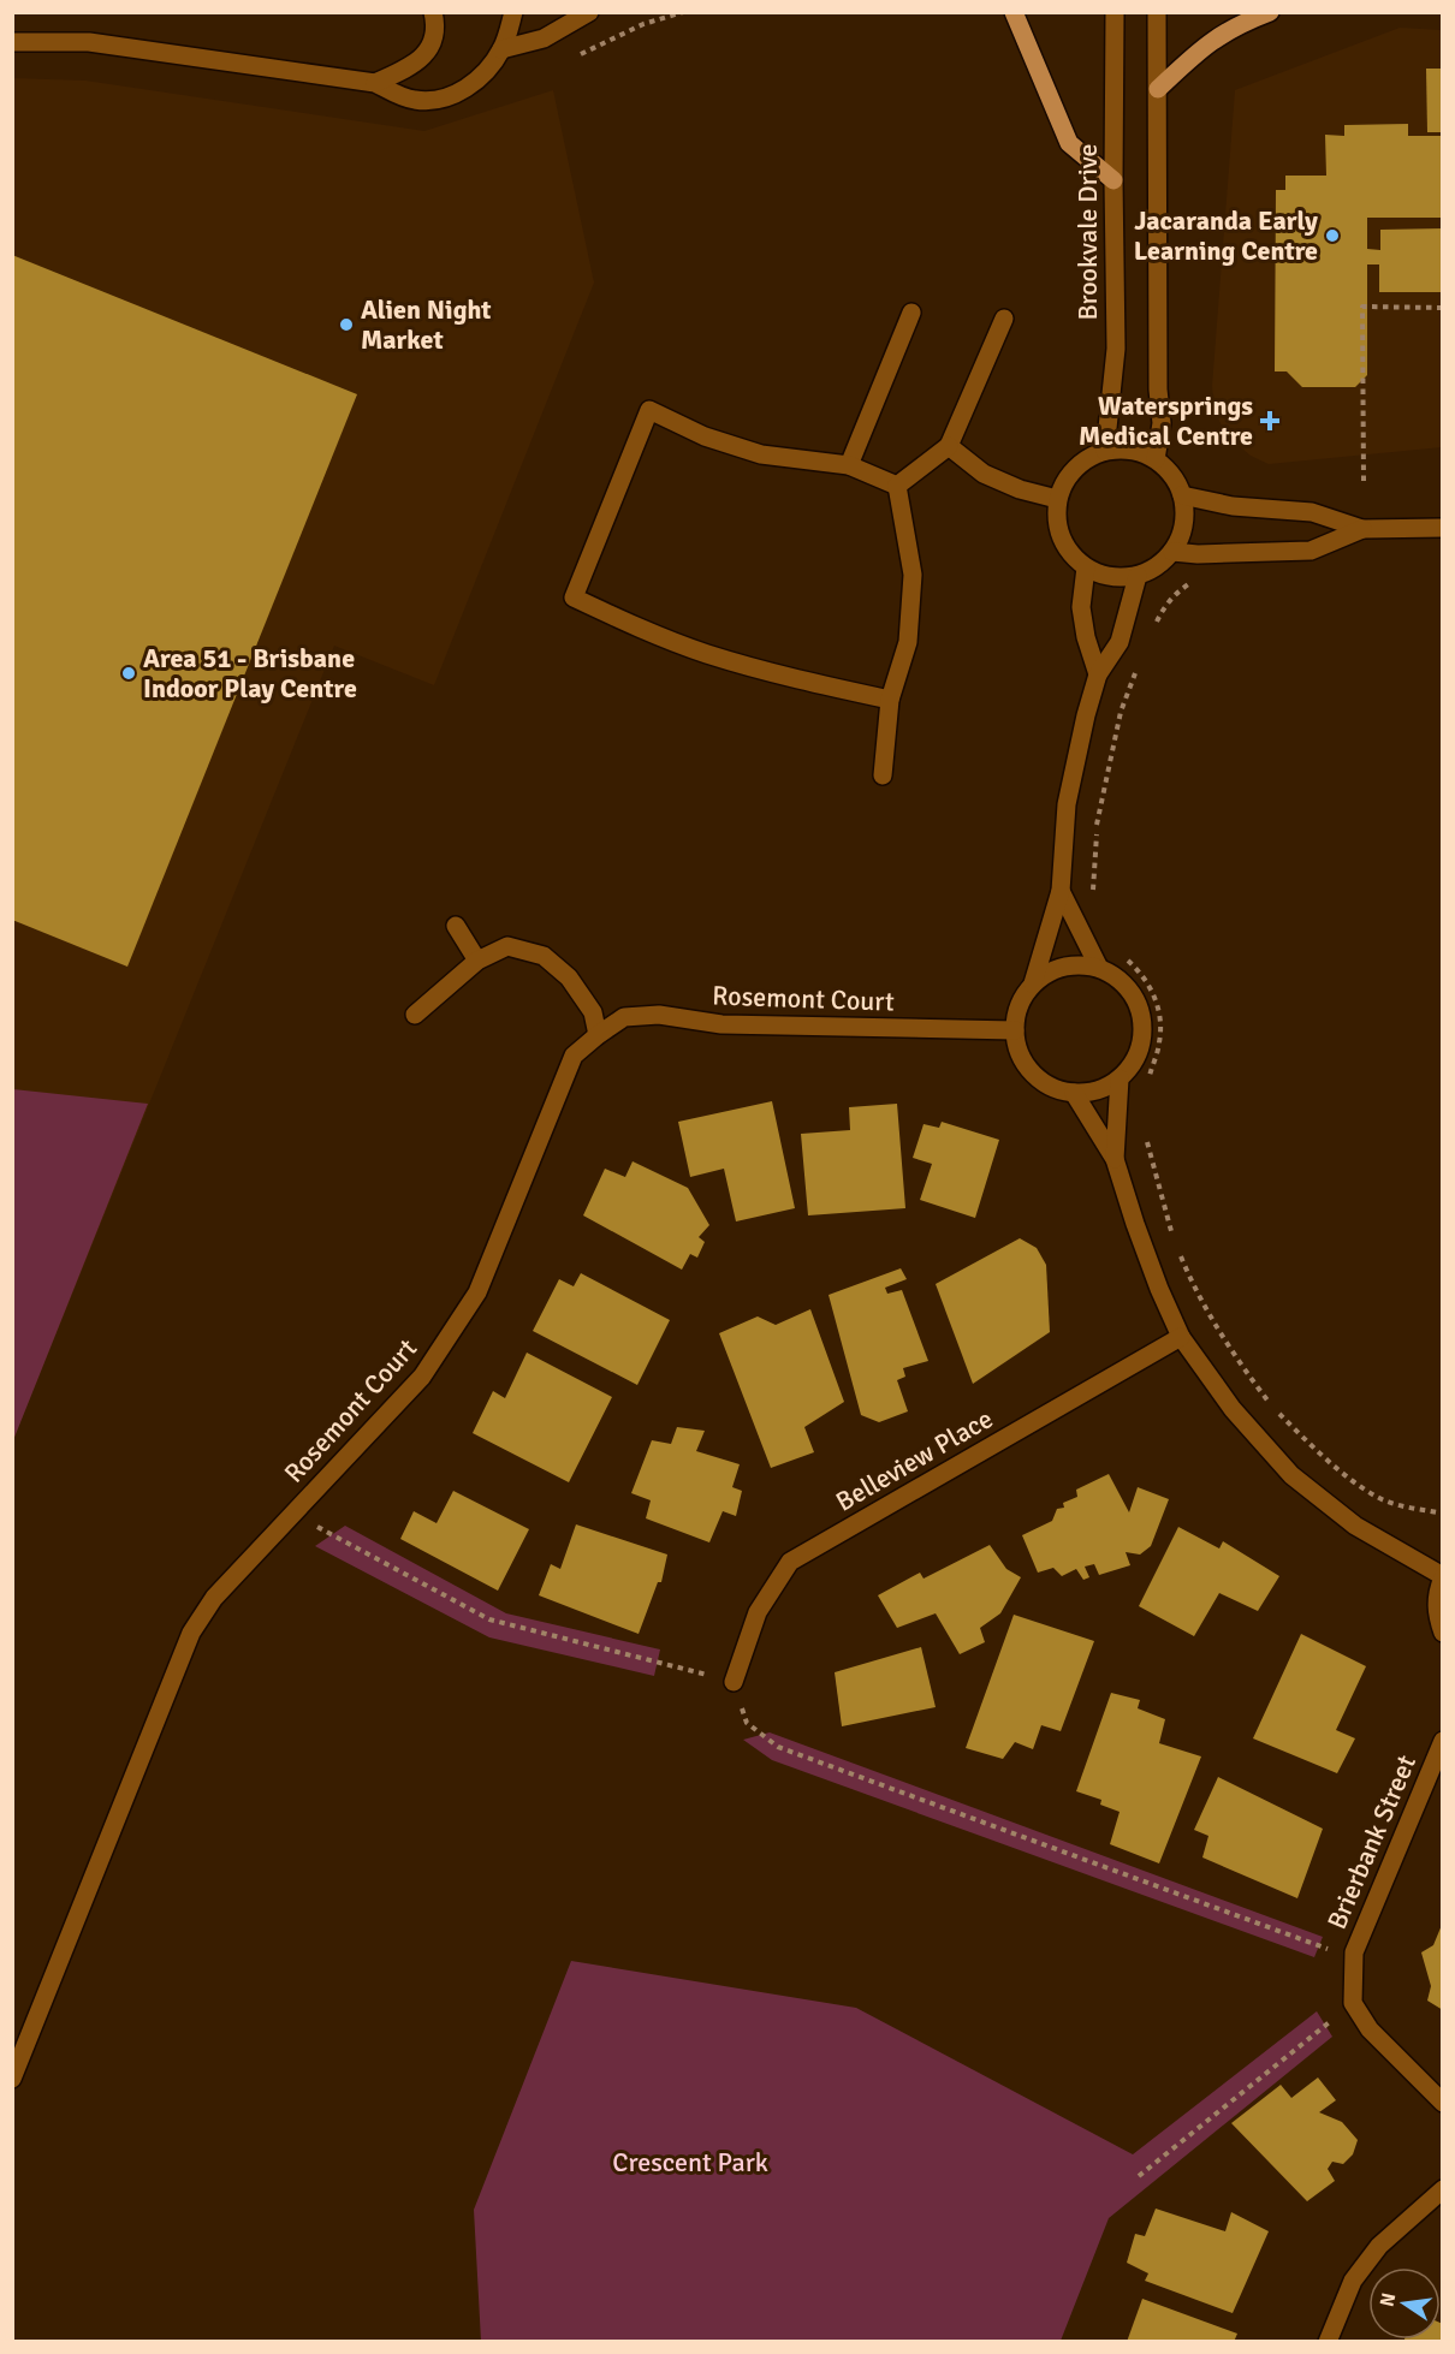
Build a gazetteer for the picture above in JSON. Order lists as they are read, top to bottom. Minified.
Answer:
{"streets":{"street":["Brookvale Drive","Rosemont Court","Belleview Place","Brierbank Street"]},"parks":["Crescent Park"],"places":{"other":["Jacaranda Early Learning Centre","Alien Night Market","Area 51 - Brisbane Indoor Play Centre"],"health":["Watersprings Medical Centre"]},"north":"left"}
